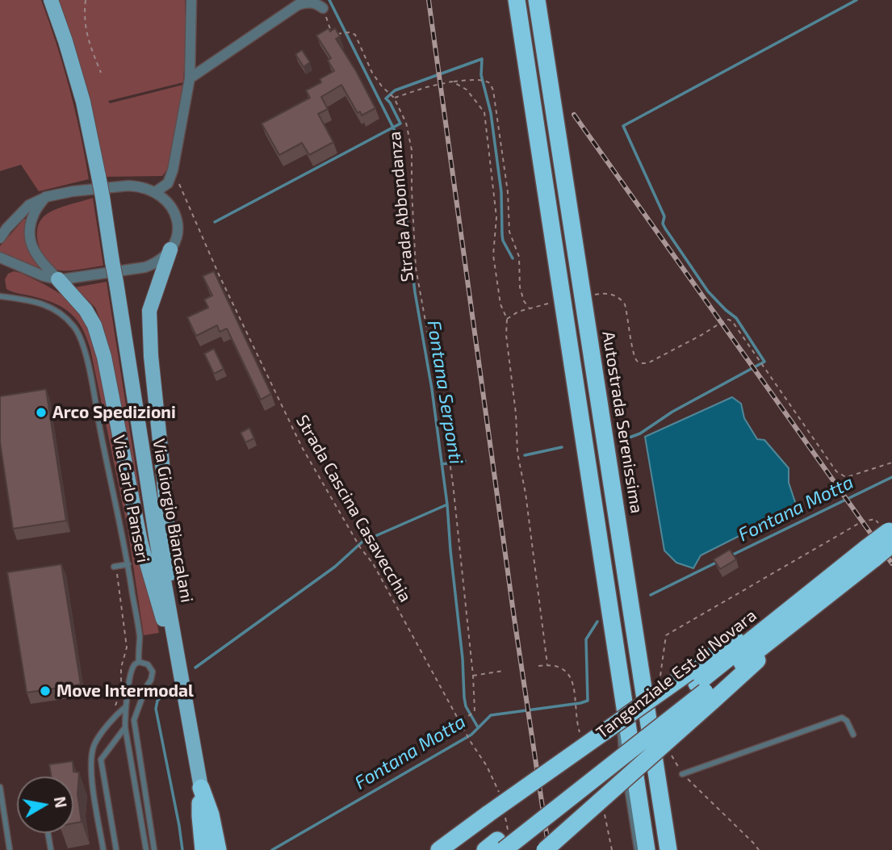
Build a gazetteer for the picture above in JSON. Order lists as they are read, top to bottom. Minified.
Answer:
{"streets":{"highway":["Autostrada Serenissima","Tangenziale Est di Novara"],"main road":["Via Giorgio Biancalani"],"lane":["Via Carlo Panseri"],"path":["Strada Abbondanza","Strada Cascina Casavecchia"]},"crossings":[["Strada Abbondanza","Strada Cascina Casavecchia"]],"water":["Fontana Serponti","Fontana Motta"],"places":["Arco Spedizioni","Move Intermodal"],"north":"right"}
